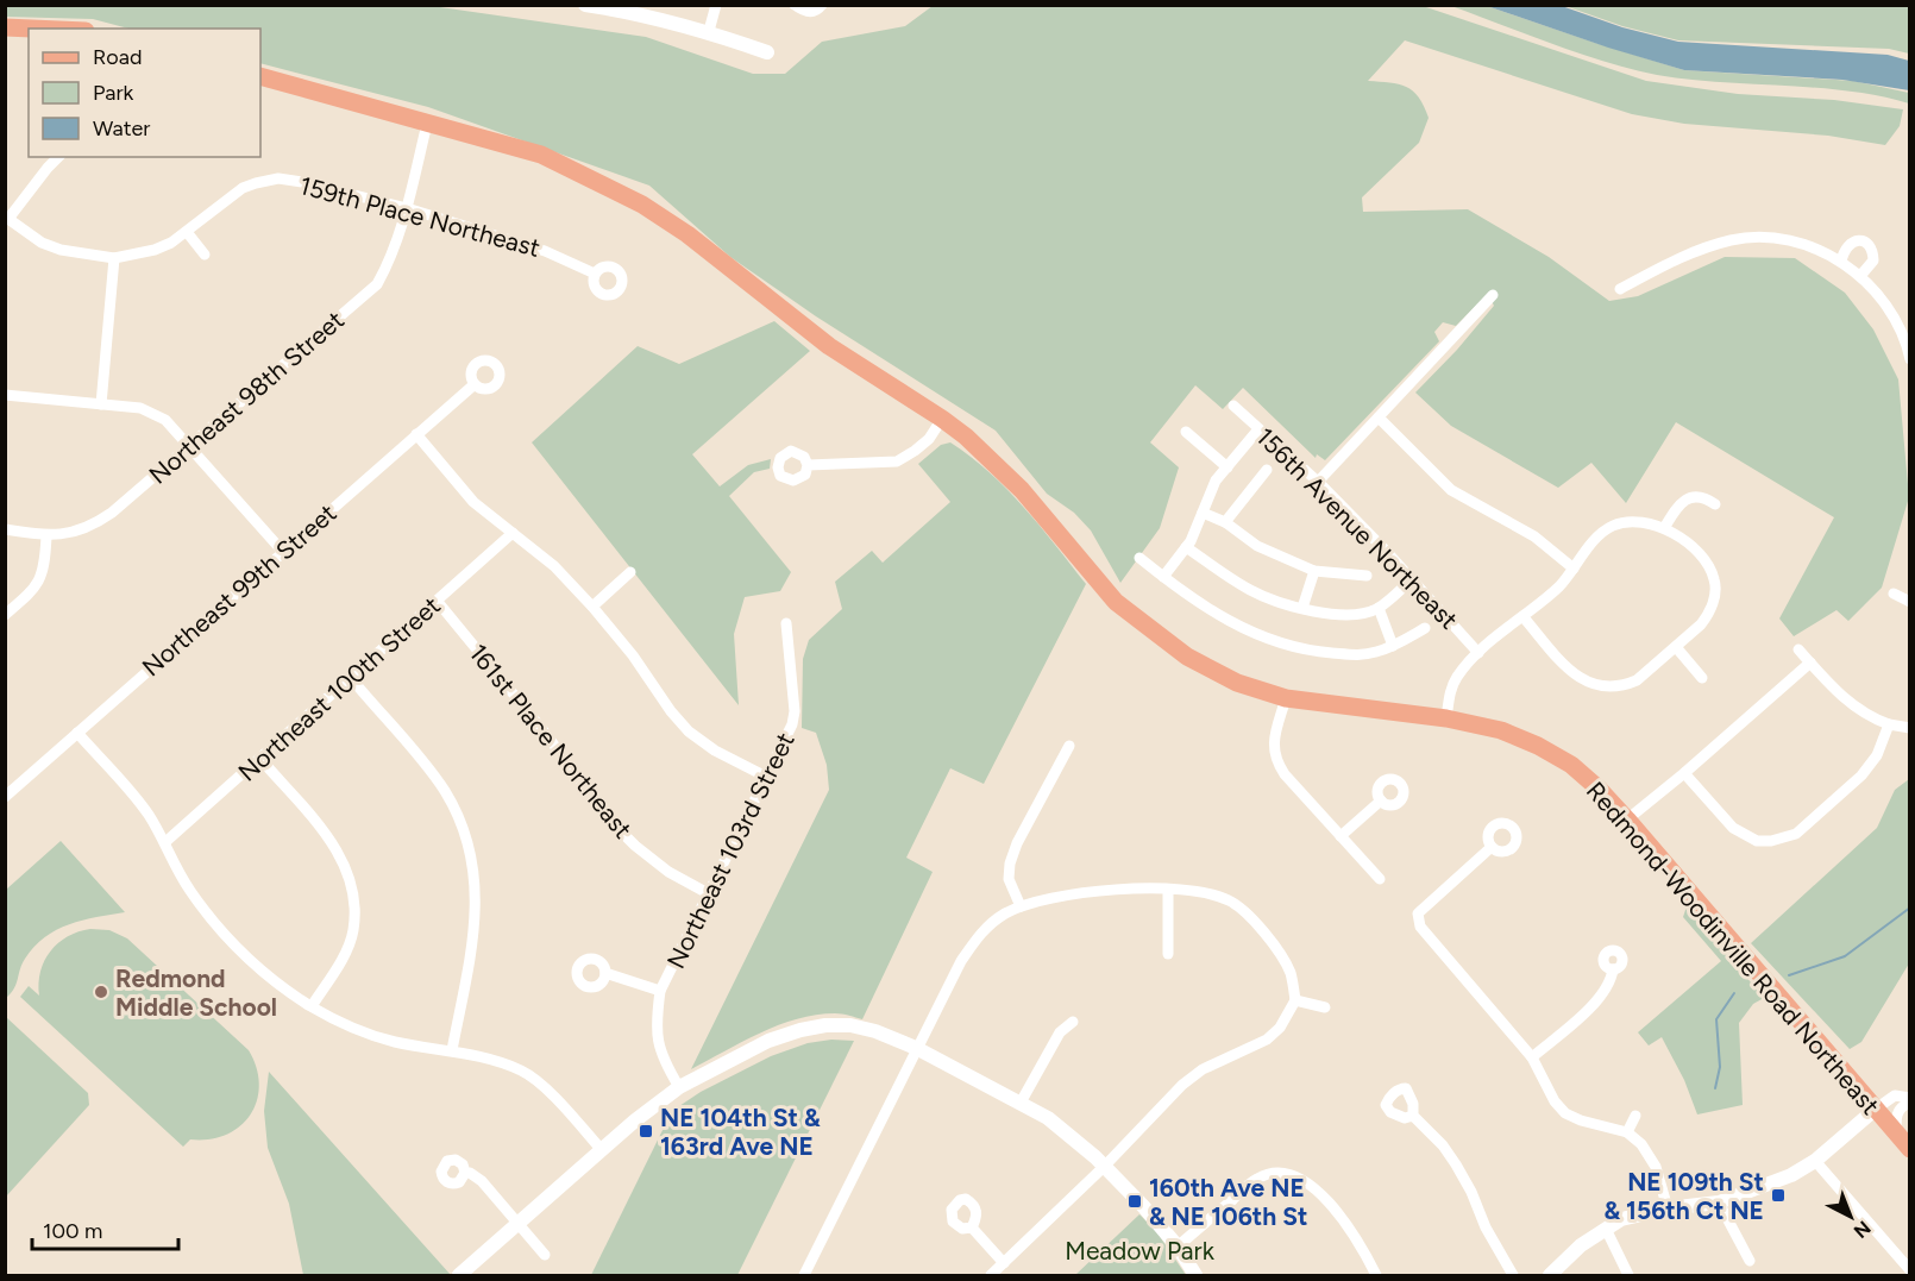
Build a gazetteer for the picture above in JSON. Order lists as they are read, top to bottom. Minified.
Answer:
{"streets":{"main road":["Redmond-Woodinville Road Northeast"],"street":["159th Place Northeast","Northeast 98th Street","156th Avenue Northeast","Northeast 99th Street","Northeast 100th Street","161st Place Northeast","Northeast 103rd Street"]},"crossings":[["159th Place Northeast","Northeast 98th Street"],["Northeast 98th Street","Redmond-Woodinville Road Northeast"],["Northeast 100th Street","161st Place Northeast"],["161st Place Northeast","Northeast 103rd Street"]],"parks":["Meadow Park"],"places":{"other":["Redmond Middle School"],"transit":["NE 104th St & 163rd Ave NE","NE 109th St & 156th Ct NE","160th Ave NE & NE 106th St"]},"legend":["Road","Park","Water"],"scale_bar":"100 m","north":"bottom right"}
